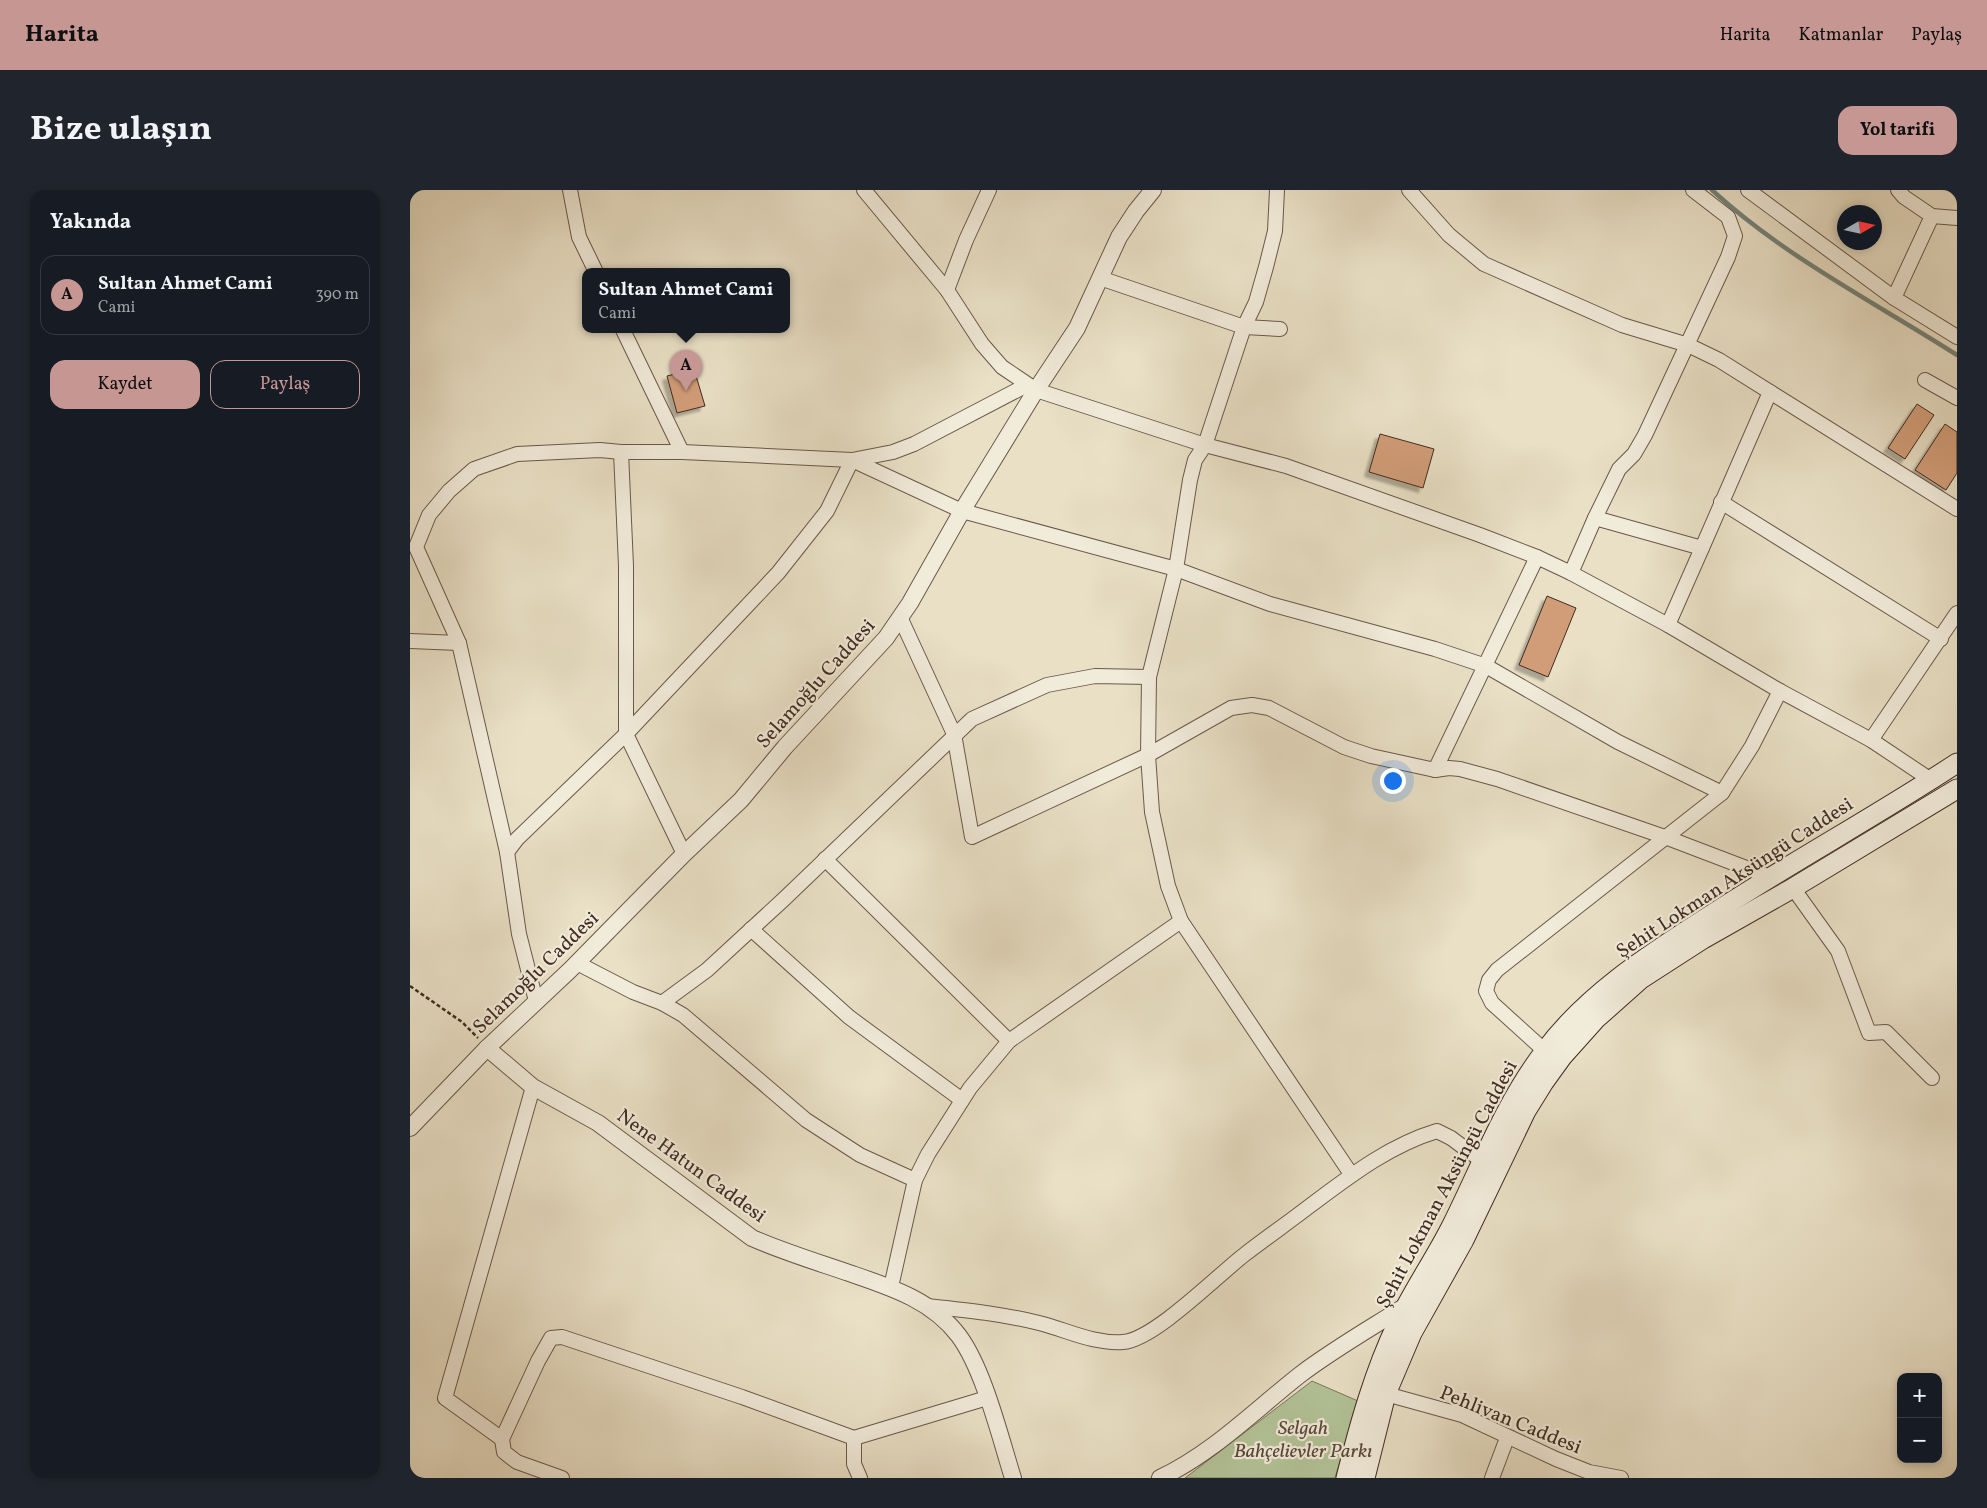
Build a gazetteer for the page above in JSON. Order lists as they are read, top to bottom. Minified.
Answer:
{"streets":{"main road":["Şehit Lokman Aksüngü Caddesi"],"street":["Selamoğlu Caddesi","Nene Hatun Caddesi","Pehlivan Caddesi"]},"crossings":[["Selamoğlu Caddesi","Nene Hatun Caddesi"],["Şehit Lokman Aksüngü Caddesi","Pehlivan Caddesi"]],"parks":["Selgah Bahçelievler Parkı"],"north":"right","page":{"header":"Harita","nav":["Harita","Katmanlar","Paylaş"],"title":"Bize ulaşın","buttons":["Yol tarifi",["Kaydet","Paylaş"]],"heading":"Yakında","list":[{"mark":"A","name":"Sultan Ahmet Cami","note":"Cami","value":"390 m"}],"popup":["Sultan Ahmet Cami","Cami"],"pins":"A","map_buttons":["+","−"]}}
